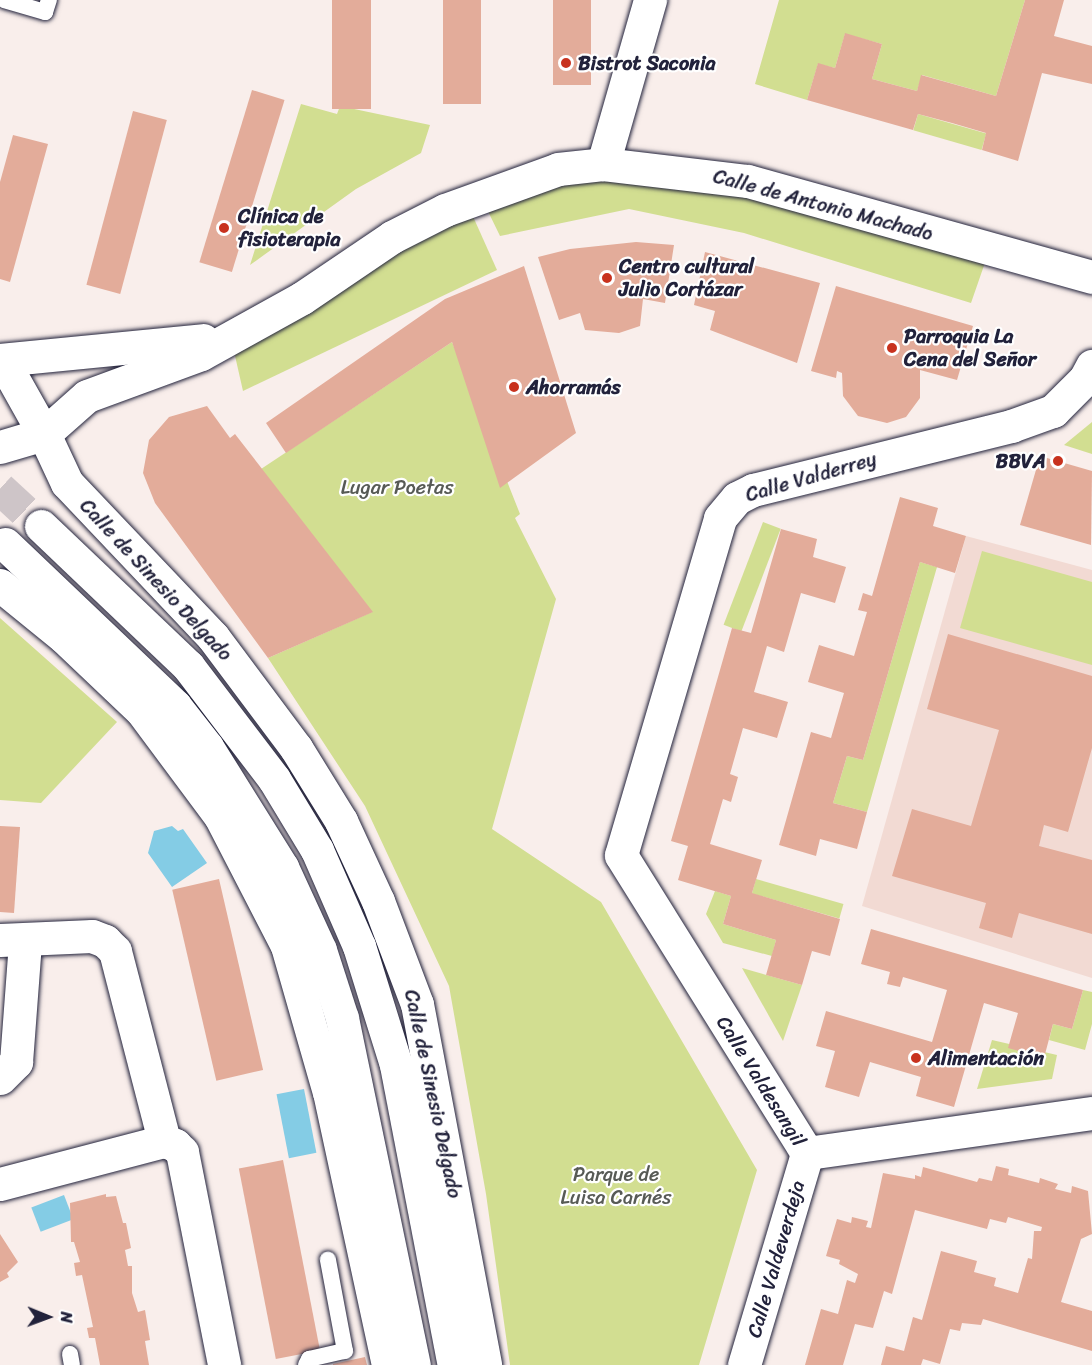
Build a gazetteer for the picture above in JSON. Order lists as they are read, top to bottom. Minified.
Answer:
{"streets":{"street":["Calle de Antonio Machado","Calle Valderrey","Calle de Sinesio Delgado","Calle Valdesangil","Calle Valdeverdeja"]},"crossings":[["Calle de Antonio Machado","Calle de Sinesio Delgado"],["Calle Valderrey","Calle Valdesangil"],["Calle Valdesangil","Calle Valdeverdeja"]],"parks":["Lugar Poetas","Parque de Luisa Carnés"],"places":["Bistrot Saconia","Clínica de fisioterapia","Centro cultural Julio Cortázar","Parroquia La Cena del Señor","Ahorramás","BBVA","Alimentación"],"north":"right"}
